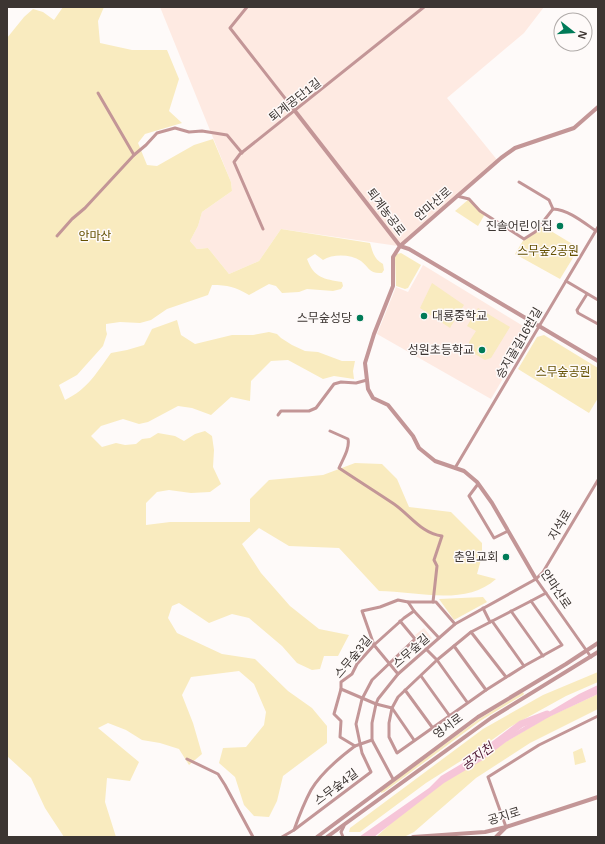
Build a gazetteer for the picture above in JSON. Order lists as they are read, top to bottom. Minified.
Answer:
{"streets":{"street":["퇴계공단1길","안마산로","퇴계농공로","승지골길16번길","지석로","스무숲길","스무숲3길","영서로","스무숲4길","공지로"]},"crossings":[["퇴계공단1길","퇴계농공로"],["안마산로","퇴계농공로"],["안마산로","승지골길16번길"],["안마산로","지석로"],["안마산로","스무숲길"],["안마산로","영서로"],["퇴계농공로","승지골길16번길"],["지석로","스무숲길"],["스무숲3길","스무숲4길"]],"water":["공지천"],"parks":["안마산","스무숲2공원","스무숲공원"],"places":["진솔어린이집","대룡중학교","스무숲성당","성원초등학교","춘일교회"],"north":"right"}
